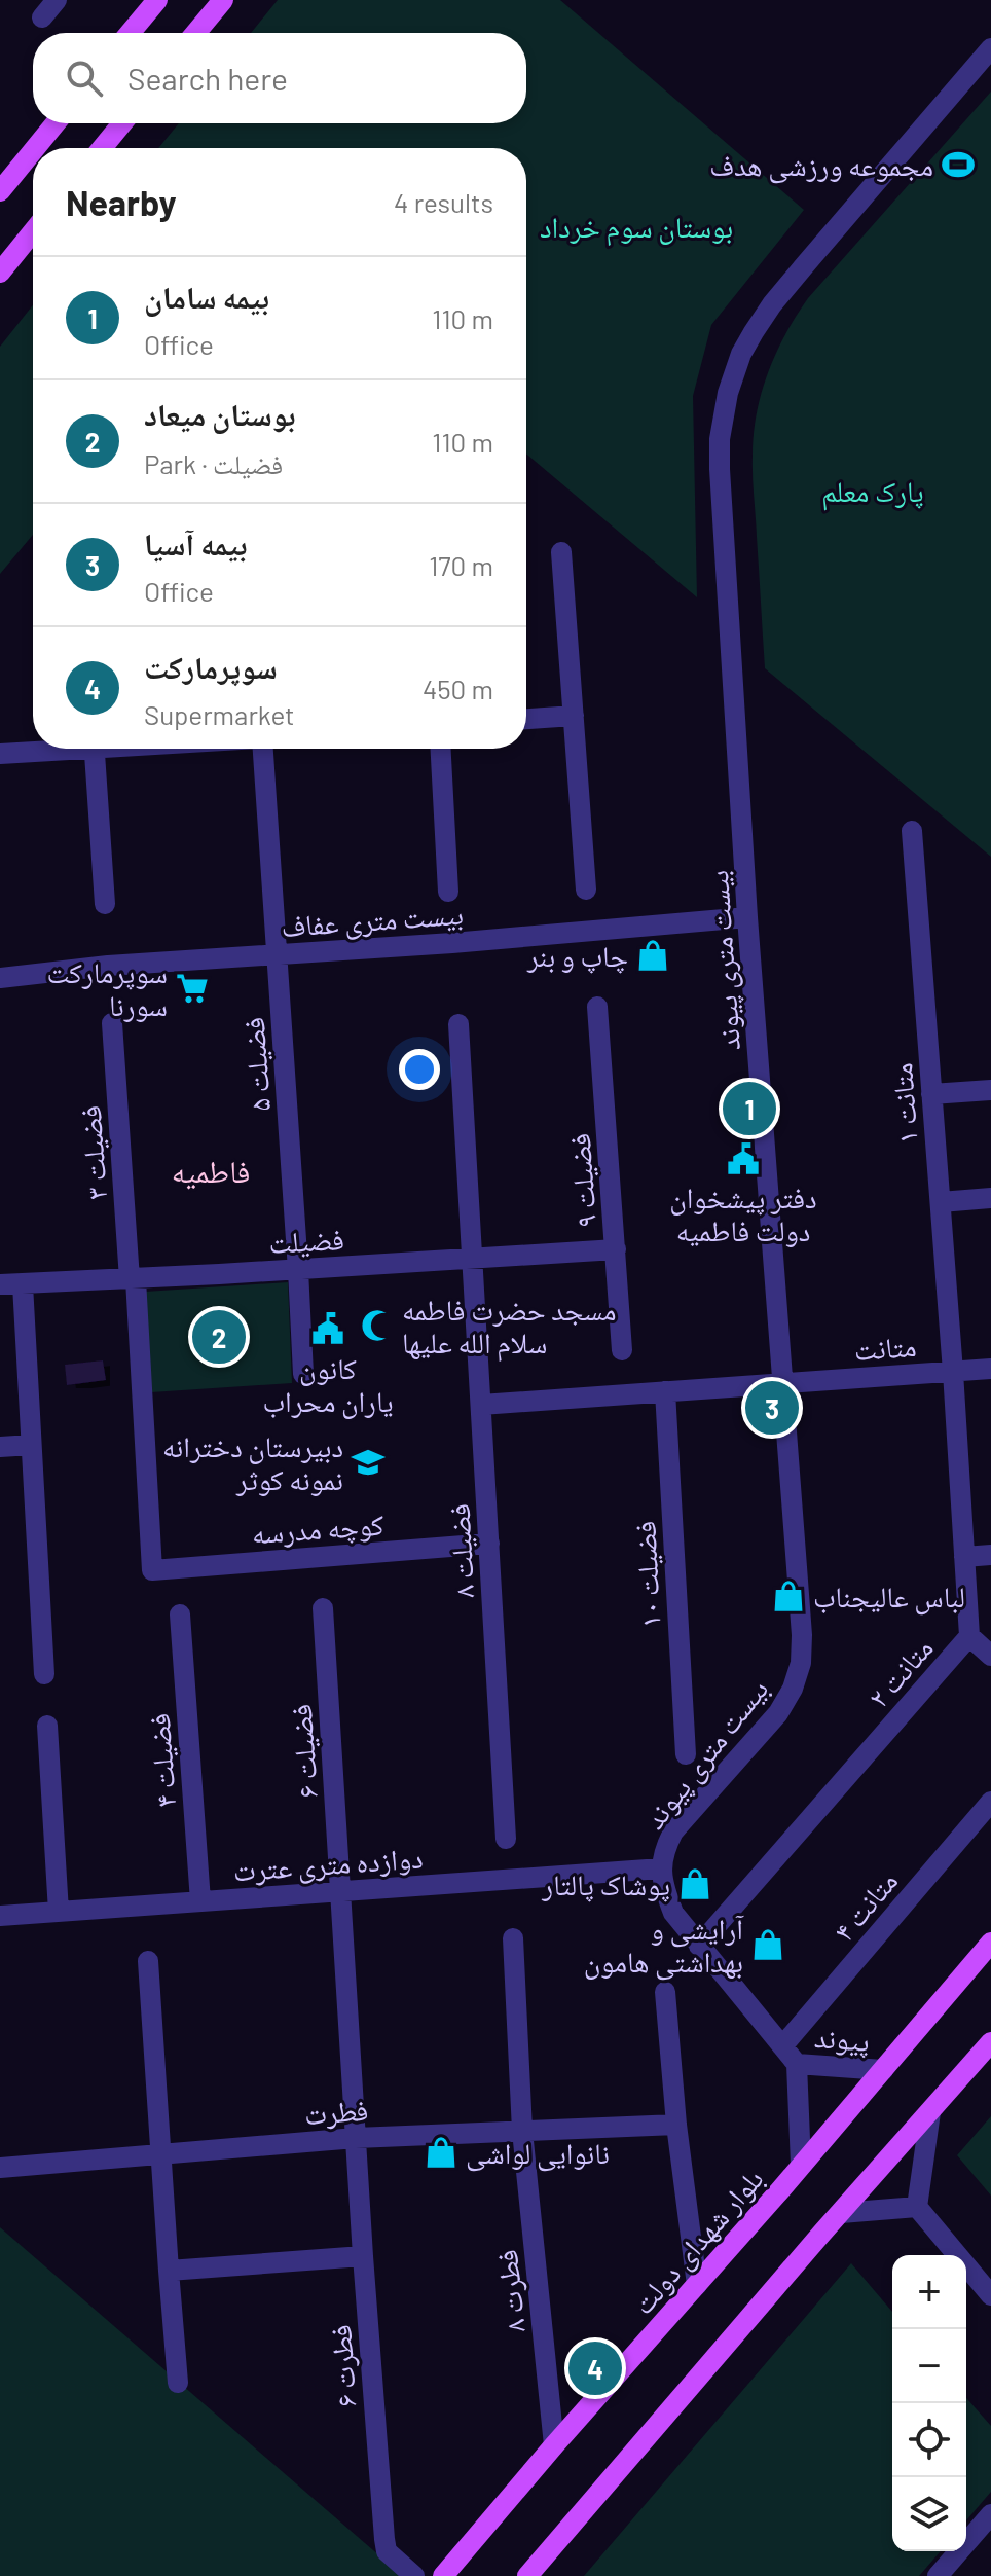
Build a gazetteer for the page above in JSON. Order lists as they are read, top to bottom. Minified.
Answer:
{"streets":{"main road":["بلوار شهدای دولت"],"street":["بیست متری عفاف","بیست متری پیوند","فضیلت ۵","متانت ۱","فضیلت ۳","فضیلت ۹","فضیلت","متانت","کوچه مدرسه","فضیلت ۸","فضیلت ۱۰","متانت ۲","فضیلت ۶","فضیلت ۴","دوازده متری عترت","متانت ۴","پیوند","فطرت","فطرت ۸","فطرت ۶"]},"crossings":[["بیست متری عفاف","بیست متری پیوند"],["بیست متری عفاف","فضیلت ۵"],["بیست متری پیوند","متانت"],["بیست متری پیوند","متانت ۲"],["بیست متری پیوند","دوازده متری عترت"],["بیست متری پیوند","متانت ۴"],["بیست متری پیوند","پیوند"],["فضیلت ۵","فضیلت"],["متانت ۱","متانت"],["متانت ۱","متانت ۲"],["فضیلت ۳","فضیلت"],["فضیلت ۳","کوچه مدرسه"],["فضیلت ۹","فضیلت"],["فضیلت","فضیلت ۸"],["متانت","متانت ۲"],["کوچه مدرسه","فضیلت ۸"],["فضیلت ۶","دوازده متری عترت"],["فضیلت ۶","فطرت"],["فضیلت ۶","فطرت ۶"],["فضیلت ۴","دوازده متری عترت"],["پیوند","بلوار شهدای دولت"],["فطرت","فطرت ۸"],["فطرت","فطرت ۶"],["بلوار شهدای دولت","فطرت ۸"]],"districts":["فاطمیه"],"parks":["بوستان سوم خرداد","پارک معلم"],"places":{"sports":["مجموعه ورزشی هدف"],"shop":["چاپ و بنر","لباس عالیجناب","پوشاک پالتار","آرایشی و بهداشتی هامون","نانوایی لواشی"],"supermarket":["سوپرمارکت سورنا"],"public building":["دفتر پیشخوان دولت فاطمیه","کانون یاران محراب"],"mosque":["مسجد حضرت فاطمه سلام الله علیها"],"school or university":["دبیرستان دخترانه نمونه کوثر"]},"page":{"search":"Search here","heading":["Nearby","4 results"],"list":[{"mark":"1","name":"بیمه سامان","note":"Office","value":"110 m"},{"mark":"2","name":"بوستان میعاد","note":"Park · فضیلت","value":"110 m"},{"mark":"3","name":"بیمه آسیا","note":"Office","value":"170 m"},{"mark":"4","name":"سوپرمارکت","note":"Supermarket","value":"450 m"}],"pins":["1","2","3","4"],"map_buttons":["+","−"]}}
